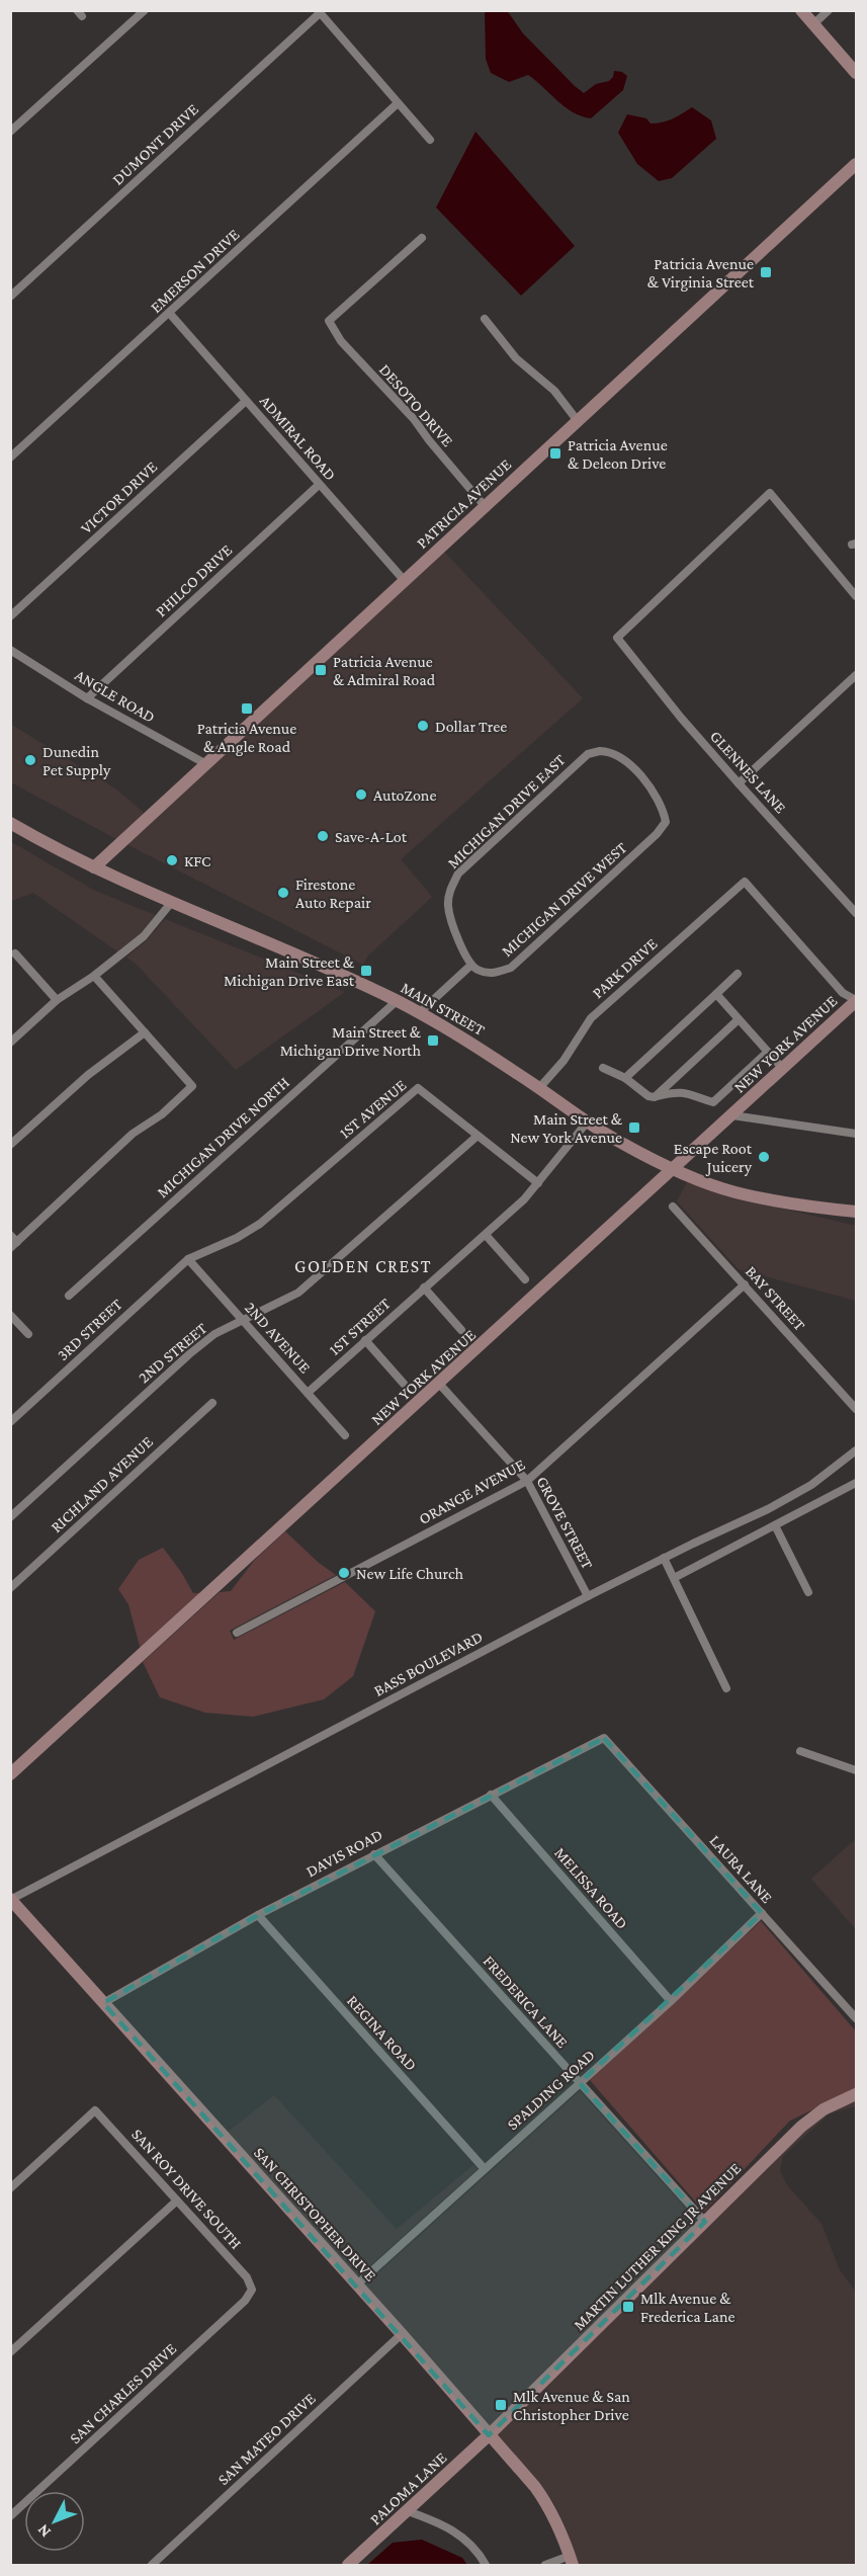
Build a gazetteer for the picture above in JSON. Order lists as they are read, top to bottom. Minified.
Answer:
{"streets":{"street":["DUMONT DRIVE","EMERSON DRIVE","DESOTO DRIVE","ADMIRAL ROAD","VICTOR DRIVE","PATRICIA AVENUE","PHILCO DRIVE","ANGLE ROAD","GLENNES LANE","MICHIGAN DRIVE EAST","MICHIGAN DRIVE WEST","PARK DRIVE","MAIN STREET","NEW YORK AVENUE","1ST AVENUE","MICHIGAN DRIVE NORTH","BAY STREET","1ST STREET","3RD STREET","2ND AVENUE","2ND STREET","RICHLAND AVENUE","ORANGE AVENUE","GROVE STREET","BASS BOULEVARD","DAVIS ROAD","LAURA LANE","MELISSA ROAD","FREDERICA LANE","REGINA ROAD","SPALDING ROAD","SAN ROY DRIVE SOUTH","SAN CHRISTOPHER DRIVE","MARTIN LUTHER KING JR AVENUE","SAN CHARLES DRIVE","SAN MATEO DRIVE","PALOMA LANE"]},"crossings":[["EMERSON DRIVE","ADMIRAL ROAD"],["DESOTO DRIVE","PATRICIA AVENUE"],["ADMIRAL ROAD","VICTOR DRIVE"],["ADMIRAL ROAD","PATRICIA AVENUE"],["ADMIRAL ROAD","PHILCO DRIVE"],["PATRICIA AVENUE","ANGLE ROAD"],["PATRICIA AVENUE","MAIN STREET"],["PHILCO DRIVE","ANGLE ROAD"],["MICHIGAN DRIVE EAST","MICHIGAN DRIVE WEST"],["PARK DRIVE","MAIN STREET"],["PARK DRIVE","NEW YORK AVENUE"],["MAIN STREET","NEW YORK AVENUE"],["MAIN STREET","MICHIGAN DRIVE NORTH"],["NEW YORK AVENUE","GROVE STREET"],["1ST AVENUE","1ST STREET"],["1ST AVENUE","3RD STREET"],["1ST AVENUE","2ND AVENUE"],["1ST AVENUE","2ND STREET"],["BAY STREET","ORANGE AVENUE"],["1ST STREET","2ND AVENUE"],["3RD STREET","2ND AVENUE"],["2ND AVENUE","2ND STREET"],["ORANGE AVENUE","GROVE STREET"],["GROVE STREET","BASS BOULEVARD"],["BASS BOULEVARD","SAN CHRISTOPHER DRIVE"],["DAVIS ROAD","LAURA LANE"],["DAVIS ROAD","MELISSA ROAD"],["DAVIS ROAD","FREDERICA LANE"],["DAVIS ROAD","REGINA ROAD"],["DAVIS ROAD","SAN CHRISTOPHER DRIVE"],["LAURA LANE","SPALDING ROAD"],["MELISSA ROAD","SPALDING ROAD"],["FREDERICA LANE","SPALDING ROAD"],["FREDERICA LANE","MARTIN LUTHER KING JR AVENUE"],["REGINA ROAD","SPALDING ROAD"],["SPALDING ROAD","SAN CHRISTOPHER DRIVE"],["SAN ROY DRIVE SOUTH","SAN CHARLES DRIVE"],["SAN CHRISTOPHER DRIVE","MARTIN LUTHER KING JR AVENUE"],["SAN CHRISTOPHER DRIVE","SAN MATEO DRIVE"],["SAN CHRISTOPHER DRIVE","PALOMA LANE"],["MARTIN LUTHER KING JR AVENUE","PALOMA LANE"]],"districts":["GOLDEN CREST"],"places":{"transit":["Patricia Avenue & Virginia Street","Patricia Avenue & Deleon Drive","Patricia Avenue & Admiral Road","Patricia Avenue & Angle Road","Main Street & Michigan Drive East","Main Street & Michigan Drive North","Main Street & New York Avenue","Mlk Avenue & Frederica Lane","Mlk Avenue & San Christopher Drive"],"other":["Dollar Tree","Dunedin Pet Supply","AutoZone","Save-A-Lot","KFC","Firestone Auto Repair","Escape Root Juicery","New Life Church"]},"north":"bottom left"}
